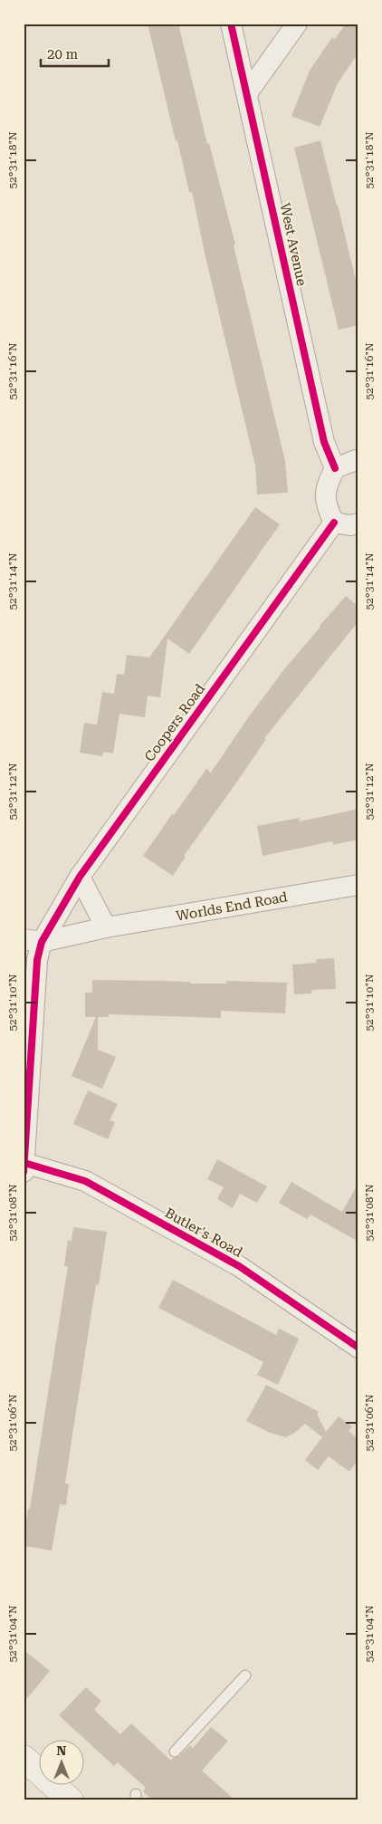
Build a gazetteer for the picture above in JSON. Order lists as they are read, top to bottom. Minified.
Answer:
{"streets":{"street":["West Avenue","Coopers Road","Worlds End Road","Butler's Road"]},"crossings":[["Coopers Road","Worlds End Road"]],"scale_bar":"20 m","north":"top","coordinates":["52°31'18\"N","52°31'16\"N","52°31'14\"N","52°31'12\"N","52°31'10\"N","52°31'08\"N","52°31'06\"N","52°31'04\"N"]}
